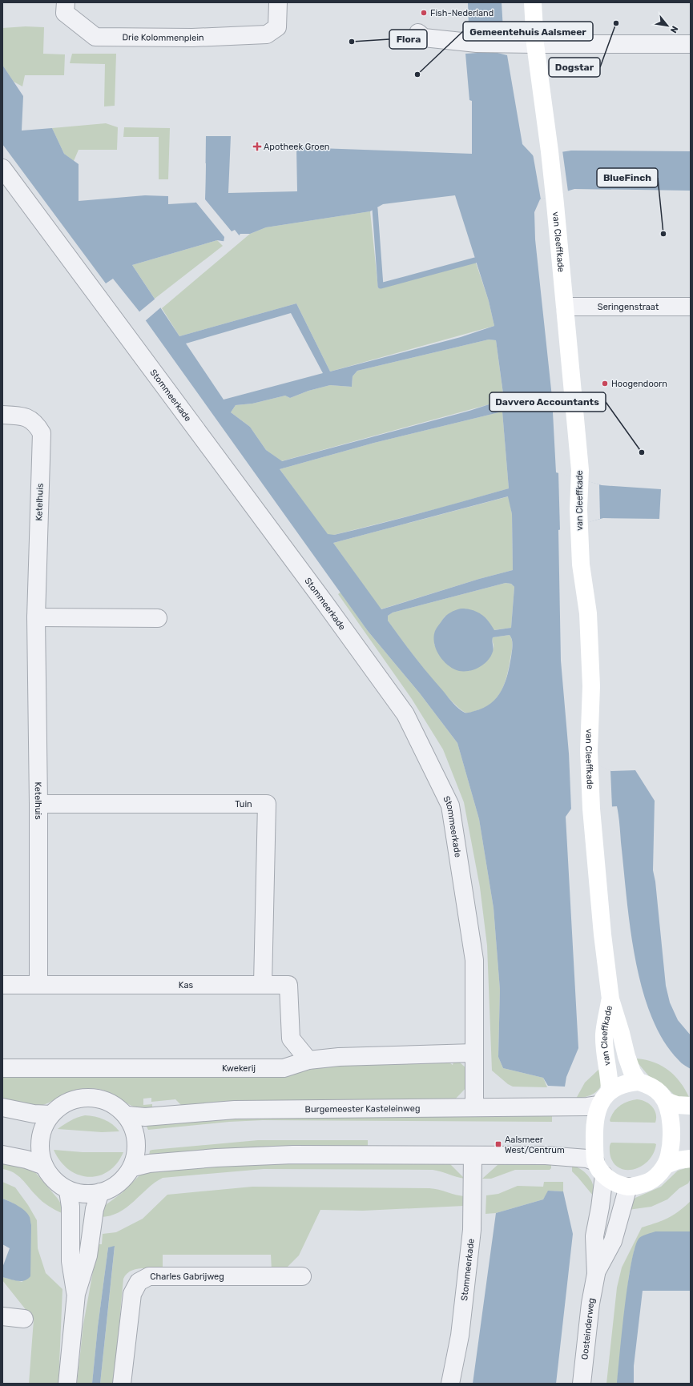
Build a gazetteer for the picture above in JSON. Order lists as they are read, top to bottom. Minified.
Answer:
{"streets":{"main road":["van Cleeffkade"],"street":["Drie Kolommenplein","Seringenstraat","Stommeerkade","Ketelhuis","Tuin","Kas","Kwekerij","Burgemeester Kasteleinweg","Charles Gabrijweg","Oosteinderweg"]},"crossings":[["van Cleeffkade","Seringenstraat"],["van Cleeffkade","Burgemeester Kasteleinweg"],["van Cleeffkade","Oosteinderweg"],["Stommeerkade","Kwekerij"],["Stommeerkade","Burgemeester Kasteleinweg"],["Ketelhuis","Tuin"],["Ketelhuis","Kas"],["Tuin","Kas"],["Kas","Kwekerij"],["Burgemeester Kasteleinweg","Oosteinderweg"]],"places":{"other":["Fish-Nederland","Dogstar","Flora","Gemeentehuis Aalsmeer","BlueFinch","Hoogendoorn","Davvero Accountants"],"health":["Apotheek Groen"],"transit":["Aalsmeer West/Centrum"]},"north":"bottom right"}
